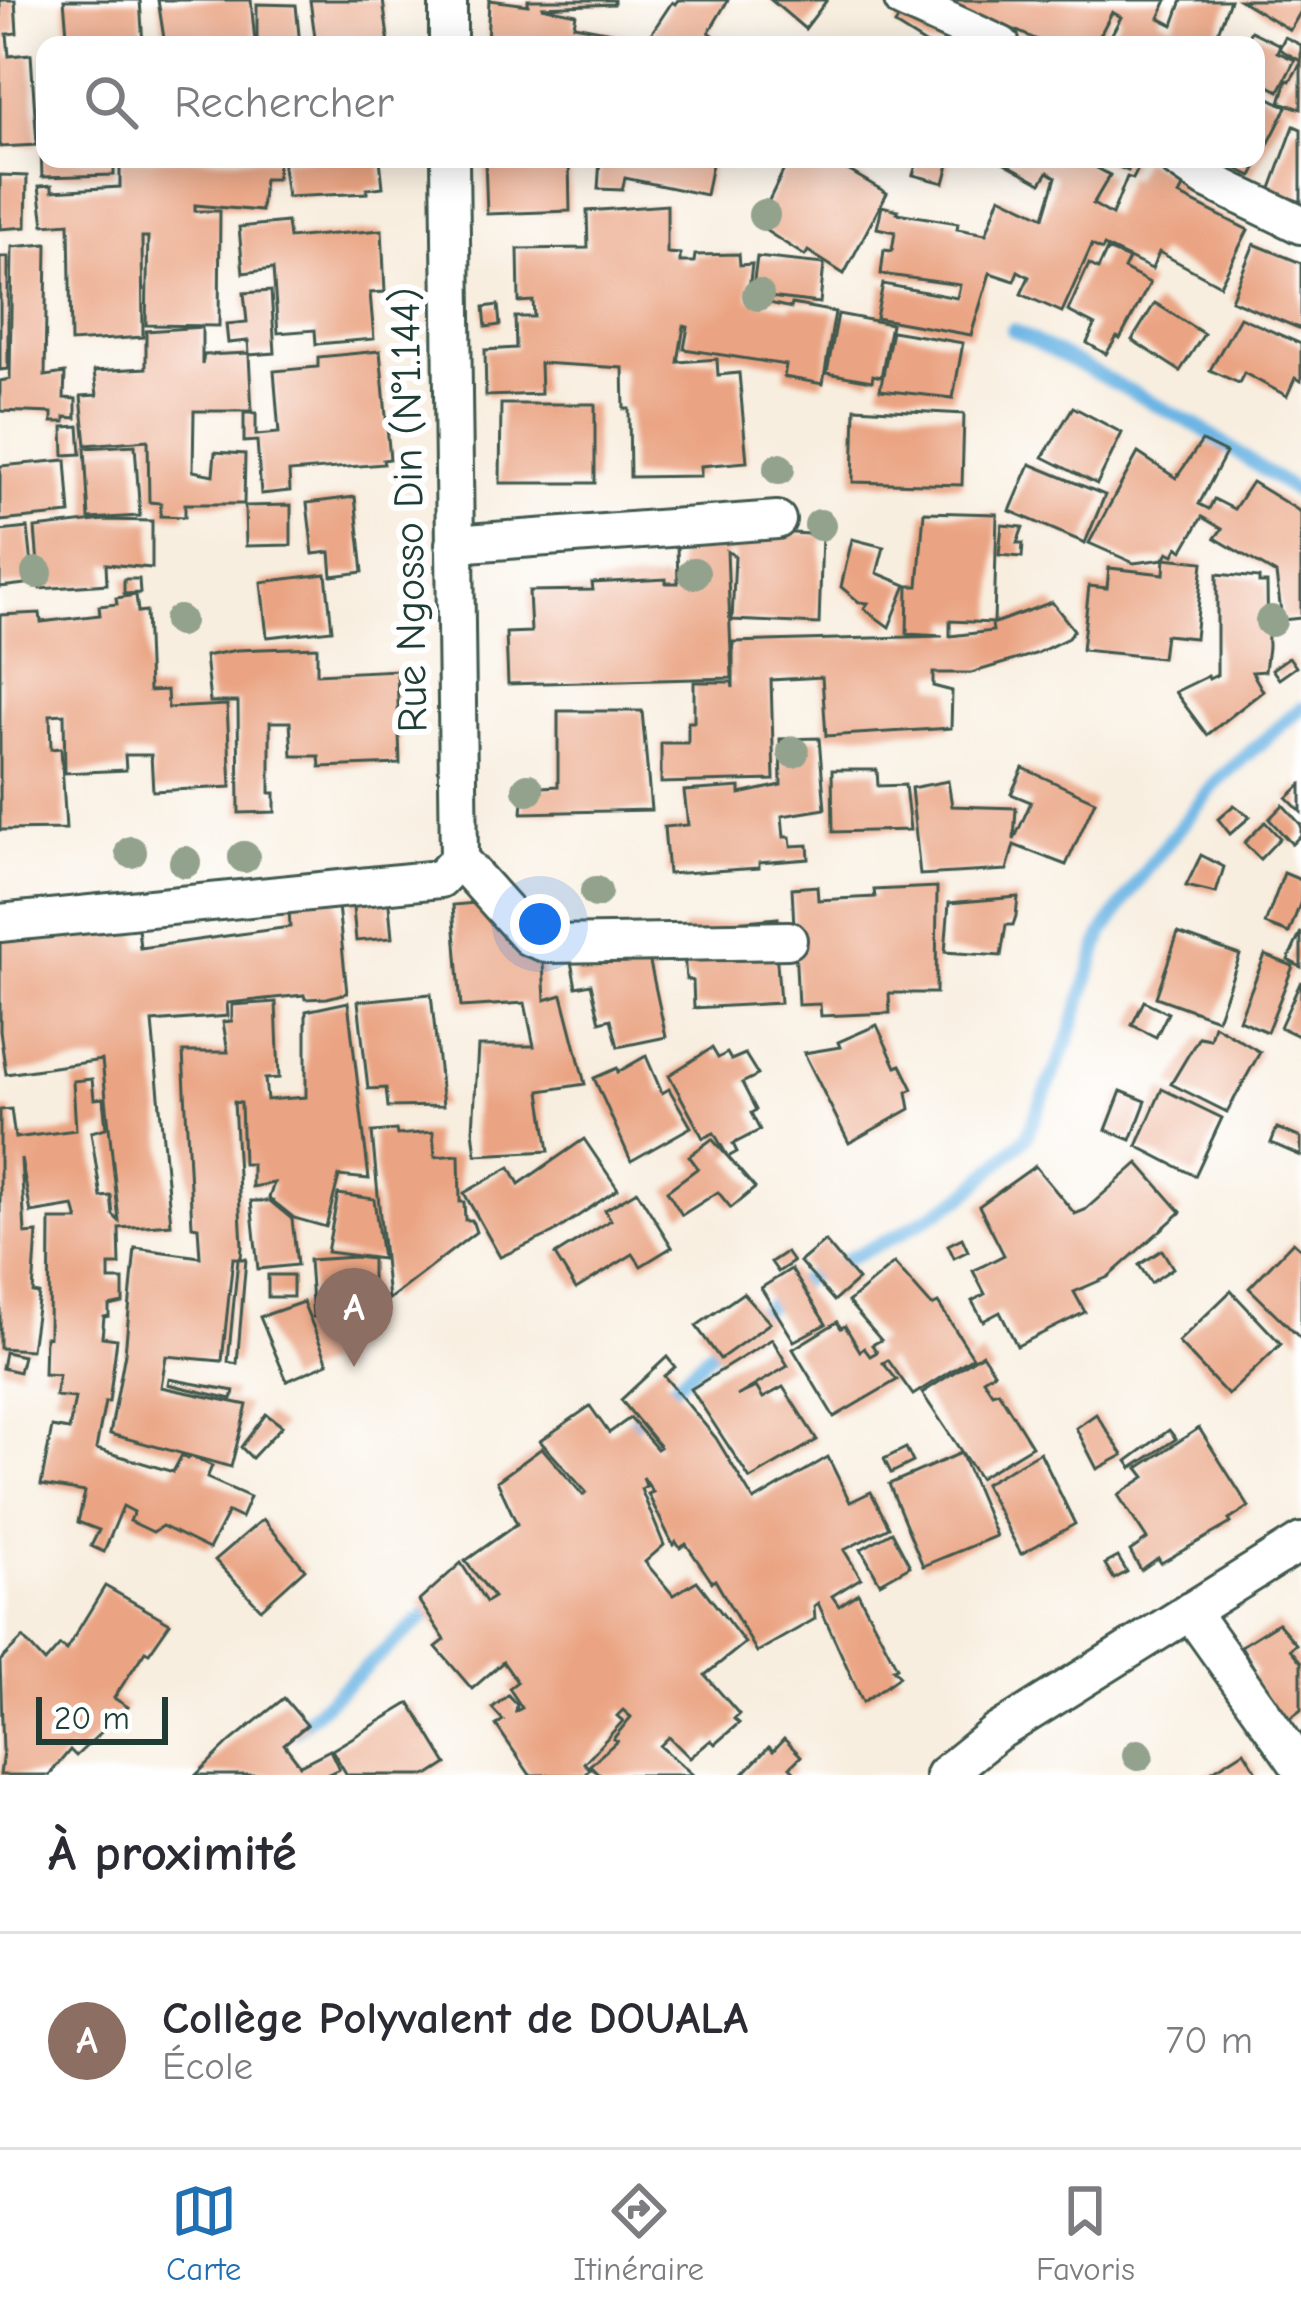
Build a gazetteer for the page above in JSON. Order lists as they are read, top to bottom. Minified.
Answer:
{"streets":{"street":["Rue Ngosso Din (N°1.144)"]},"scale_bar":"20 m","page":{"search":"Rechercher","pins":"A","scale":"20 m","heading":"À proximité","list":[{"mark":"A","name":"Collège Polyvalent de DOUALA","note":"École","value":"70 m"}],"nav":["Carte","Itinéraire","Favoris"]}}
